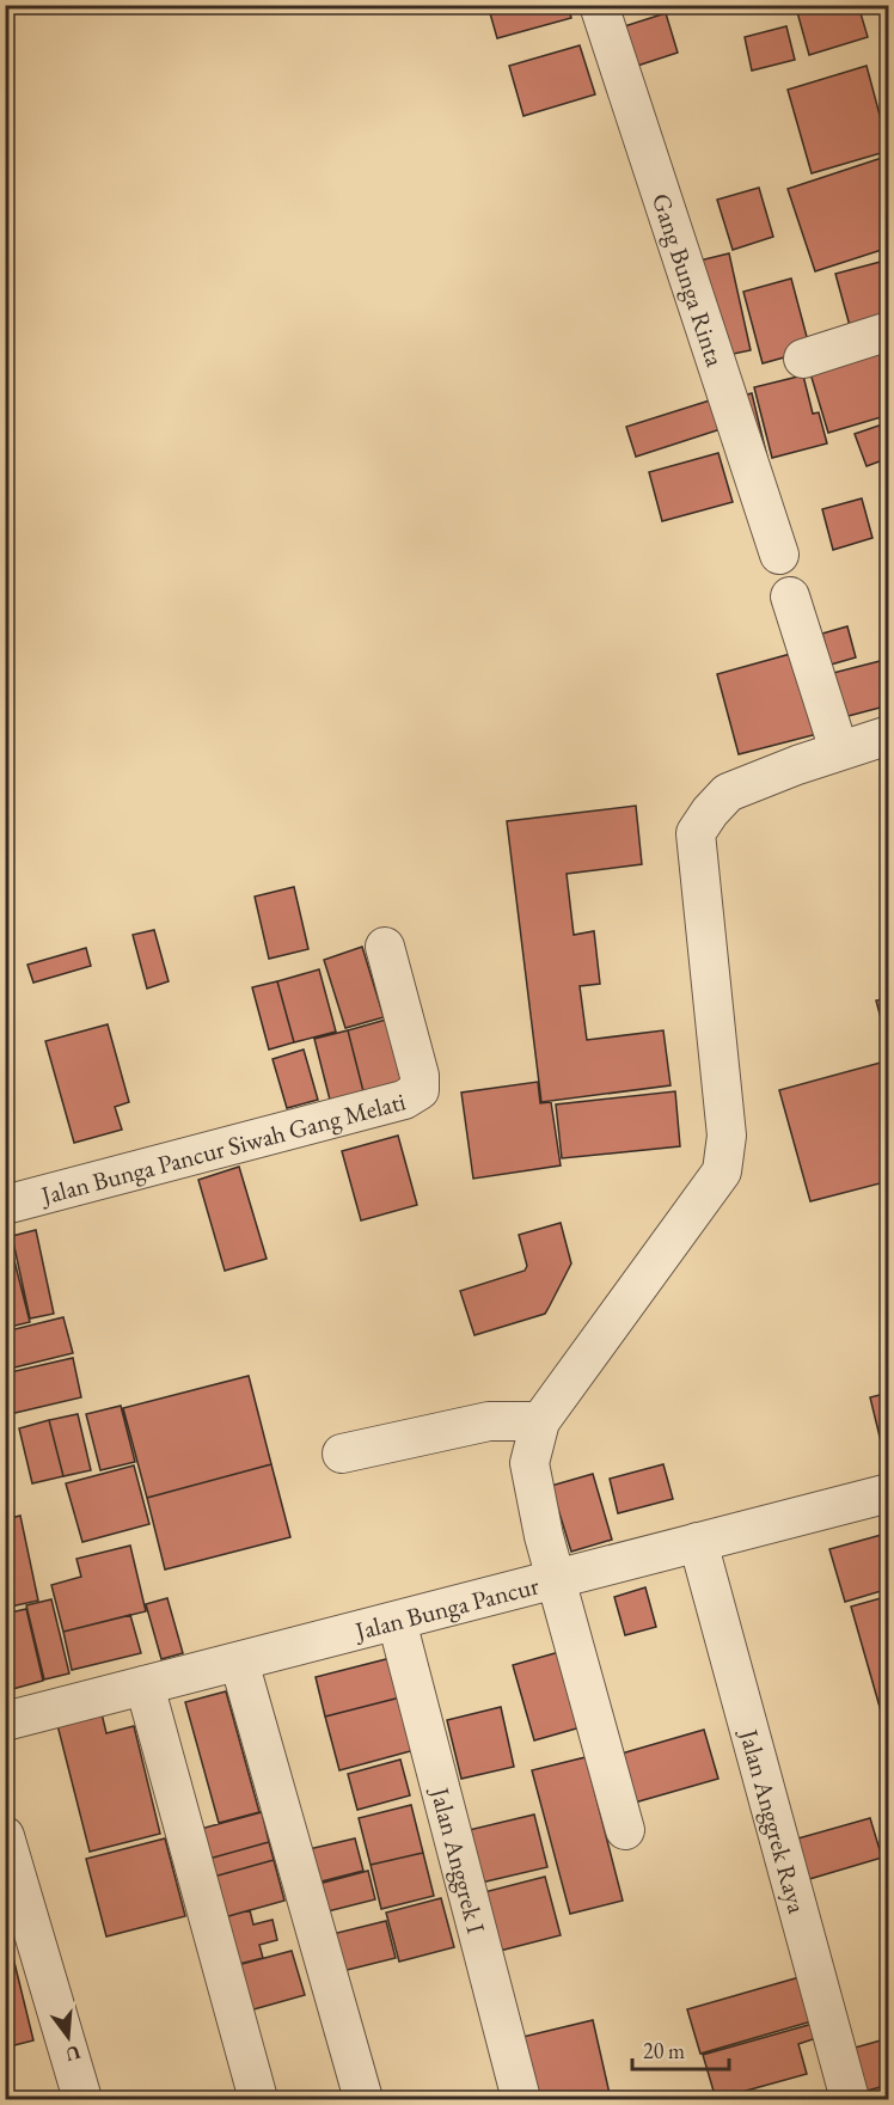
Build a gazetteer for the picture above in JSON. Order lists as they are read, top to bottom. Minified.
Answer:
{"streets":{"street":["Gang Bunga Rinta","Jalan Bunga Pancur Siwah Gang Melati","Jalan Bunga Pancur","Jalan Anggrek Raya","Jalan Anggrek I"]},"crossings":[["Jalan Bunga Pancur","Jalan Anggrek Raya"],["Jalan Bunga Pancur","Jalan Anggrek I"]],"scale_bar":"20 m","north":"bottom"}
